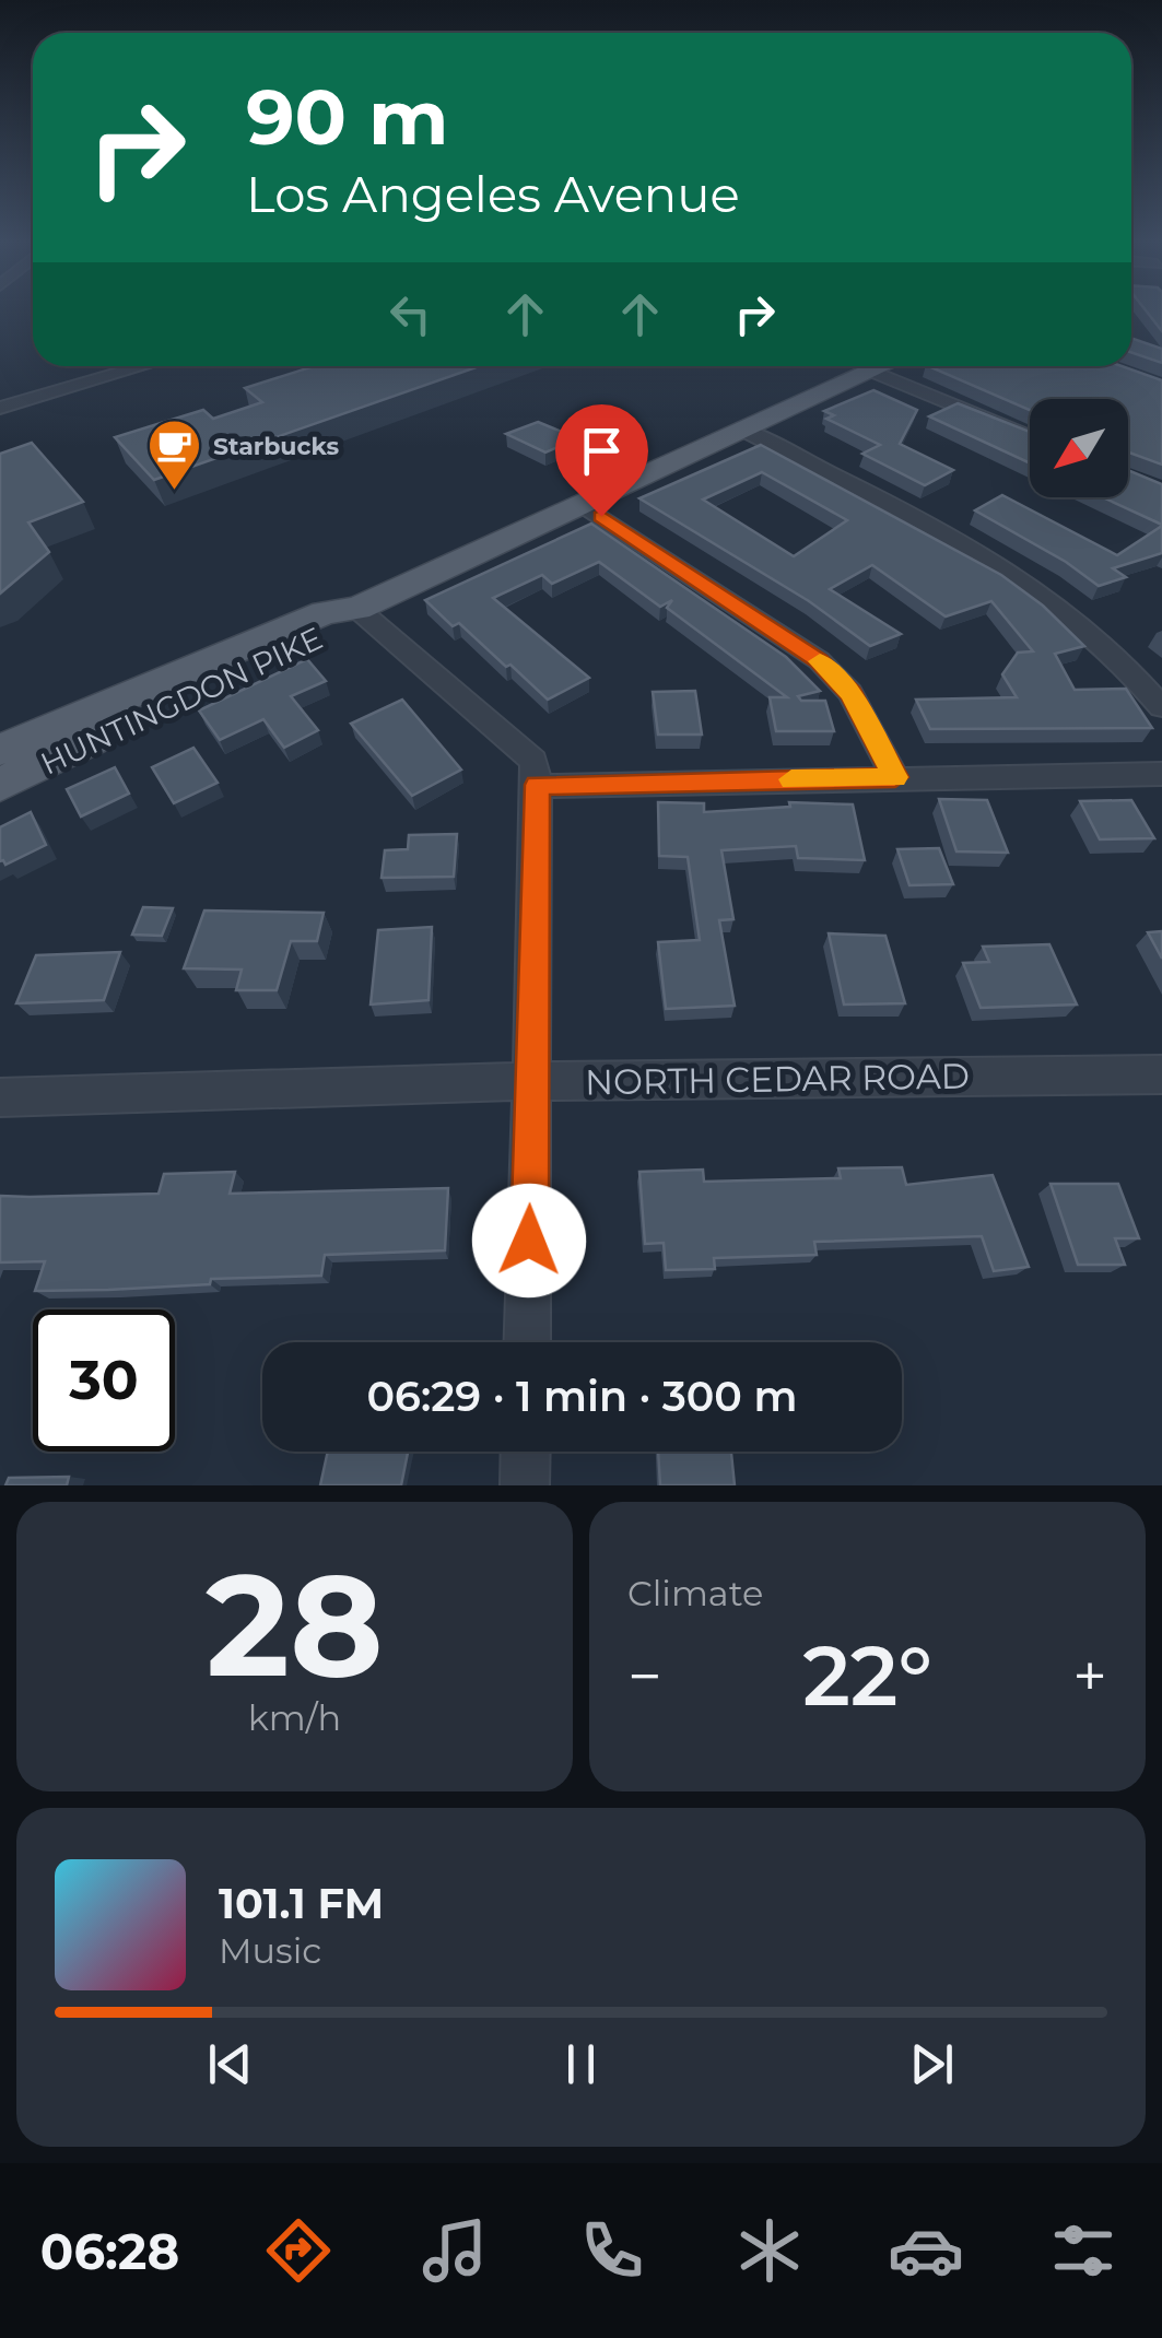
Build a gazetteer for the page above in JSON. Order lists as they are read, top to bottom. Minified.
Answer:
{"streets":{"main road":["HUNTINGDON PIKE"],"street":["NORTH CEDAR ROAD"]},"places":{"cafe":["Starbucks"]},"north":"bottom left","page":{"turn":["90 m","Los Angeles Avenue"],"limit":"30","trip":"06:29 · 1 min · 300 m","tile":[["28","km/h"],"Climate"],"heat":["−","22°","+"],"song":["101.1 FM","Music"],"tabs":"06:28"}}
